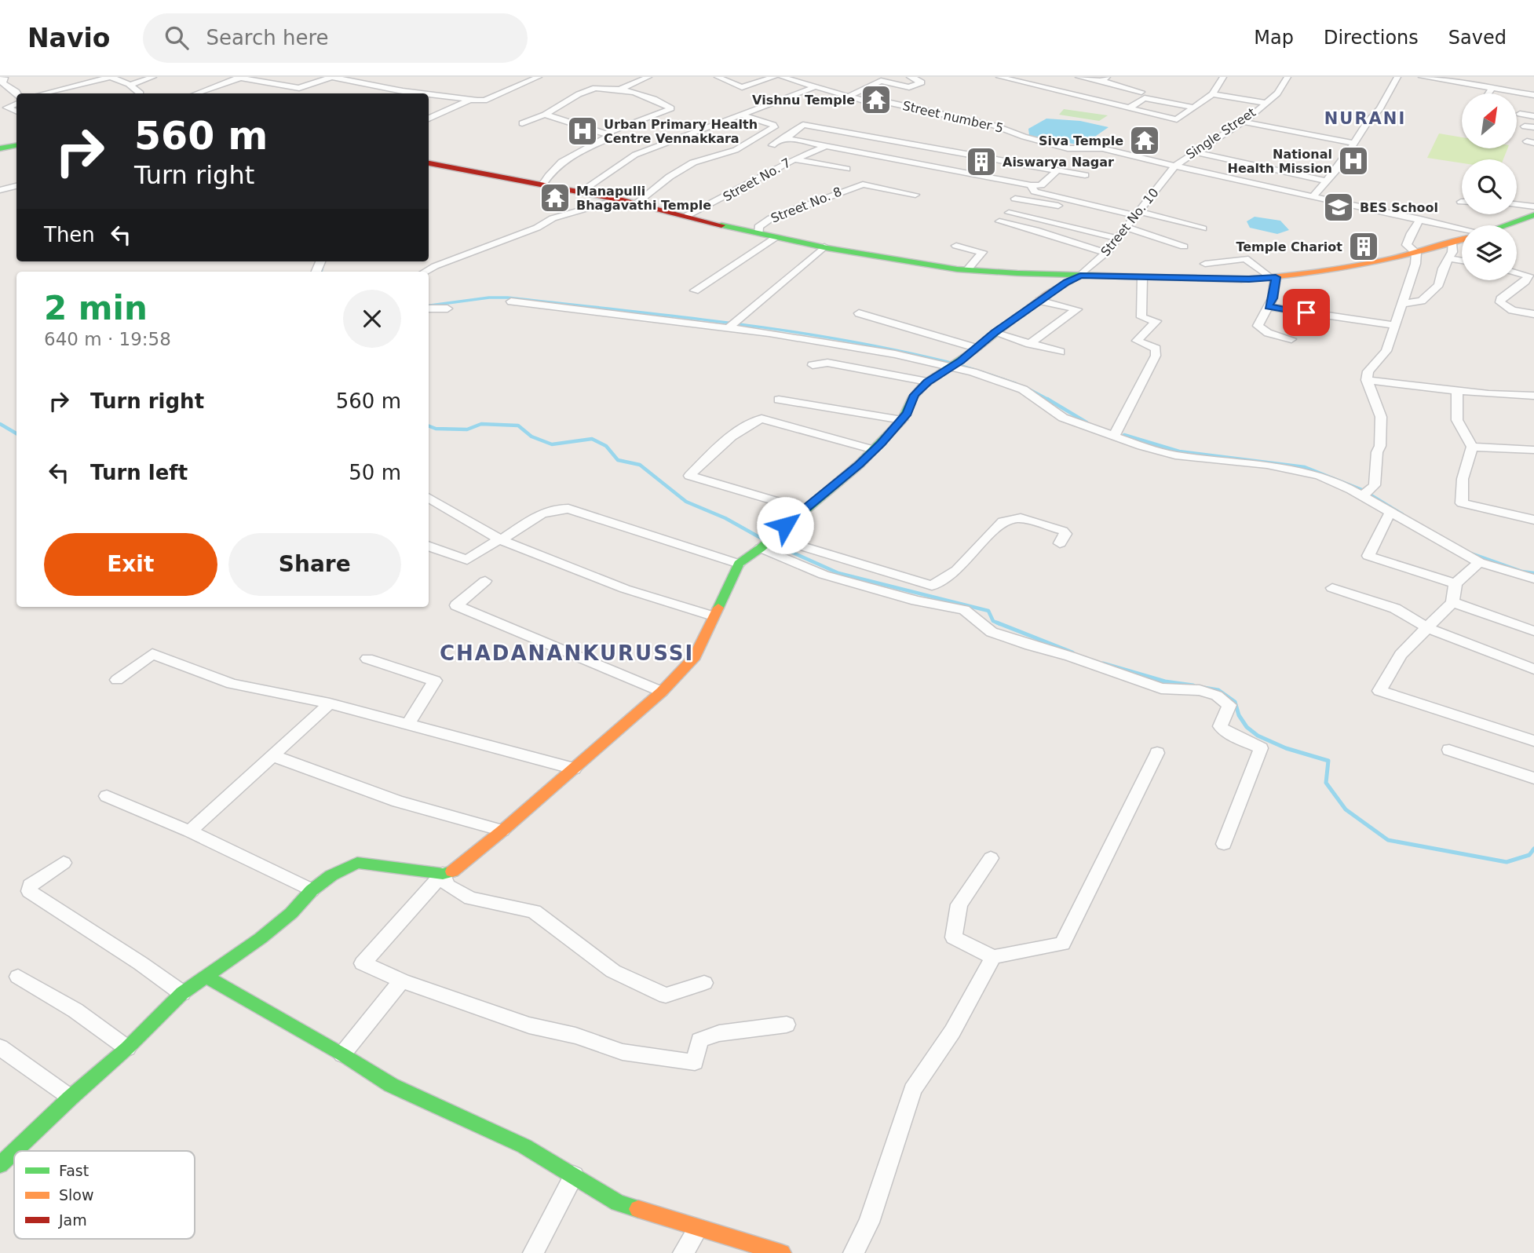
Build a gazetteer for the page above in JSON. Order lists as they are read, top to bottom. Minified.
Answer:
{"streets":{"street":["Street number 5","Single Street","Street No. 7","Street No. 8","Street No. 10"]},"crossings":[["Street number 5","Single Street"],["Street number 5","Street No. 10"],["Single Street","Street No. 10"]],"districts":["NURANI","CHADANANKURUSSI"],"places":{"temple":["Vishnu Temple","Siva Temple","Manapulli Bhagavathi Temple"],"hospital":["Urban Primary Health Centre Vennakkara","National Health Mission"],"building":["Aiswarya Nagar","Temple Chariot"],"school or university":["BES School"]},"legend":["Fast","Slow","Jam"],"north":"top right","page":{"header":"Navio","search":"Search here","nav":["Map","Directions","Saved"],"turn":["560 m","Turn right"],"then":"Then","heading":["2 min","640 m · 19:58"],"list":[{"name":"Turn right","value":"560 m"},{"name":"Turn left","value":"50 m"}],"buttons":["Exit","Share"]}}
